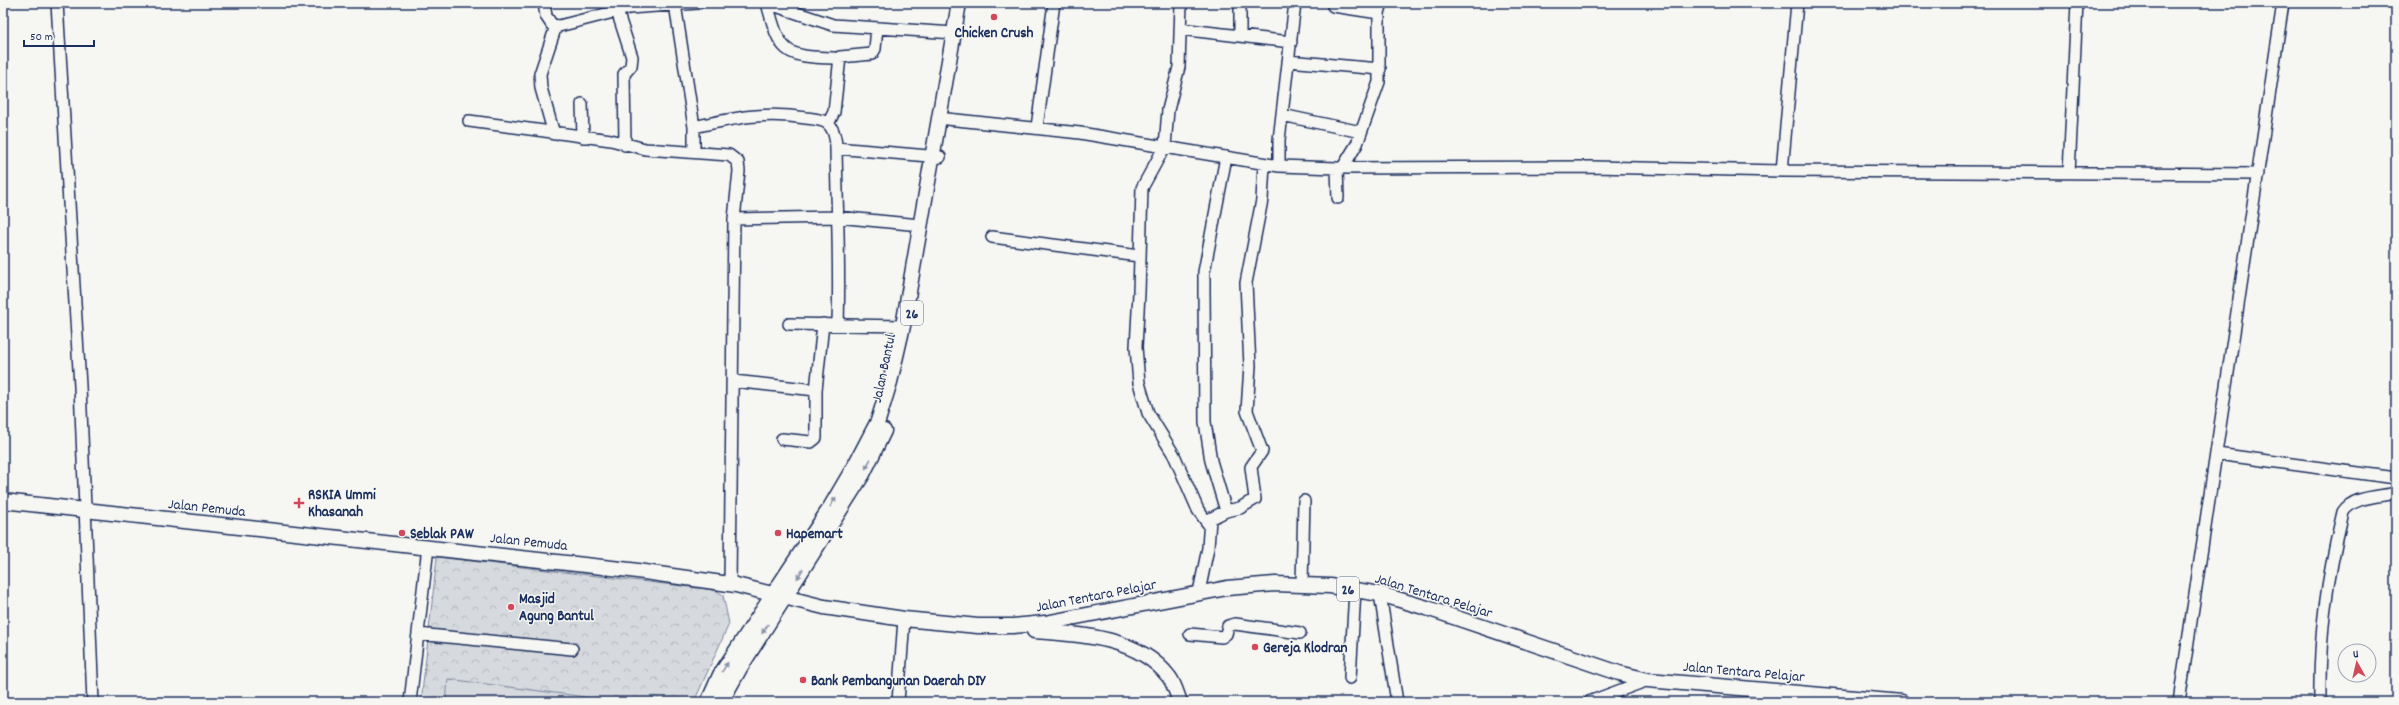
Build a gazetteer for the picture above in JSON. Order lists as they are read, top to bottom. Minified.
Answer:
{"streets":{"main road":["26","Jalan Bantul","Jalan Pemuda","Jalan Tentara Pelajar"]},"crossings":[["Jalan Bantul","Jalan Pemuda"],["Jalan Bantul","Jalan Tentara Pelajar"],["Jalan Pemuda","Jalan Tentara Pelajar"]],"places":{"other":["Chicken Crush","Seblak PAW","Hapemart","Masjid Agung Bantul","Gereja Klodran","Bank Pembangunan Daerah DIY"],"health":["RSKIA Ummi Khasanah"]},"scale_bar":"50 m","north":"top"}
